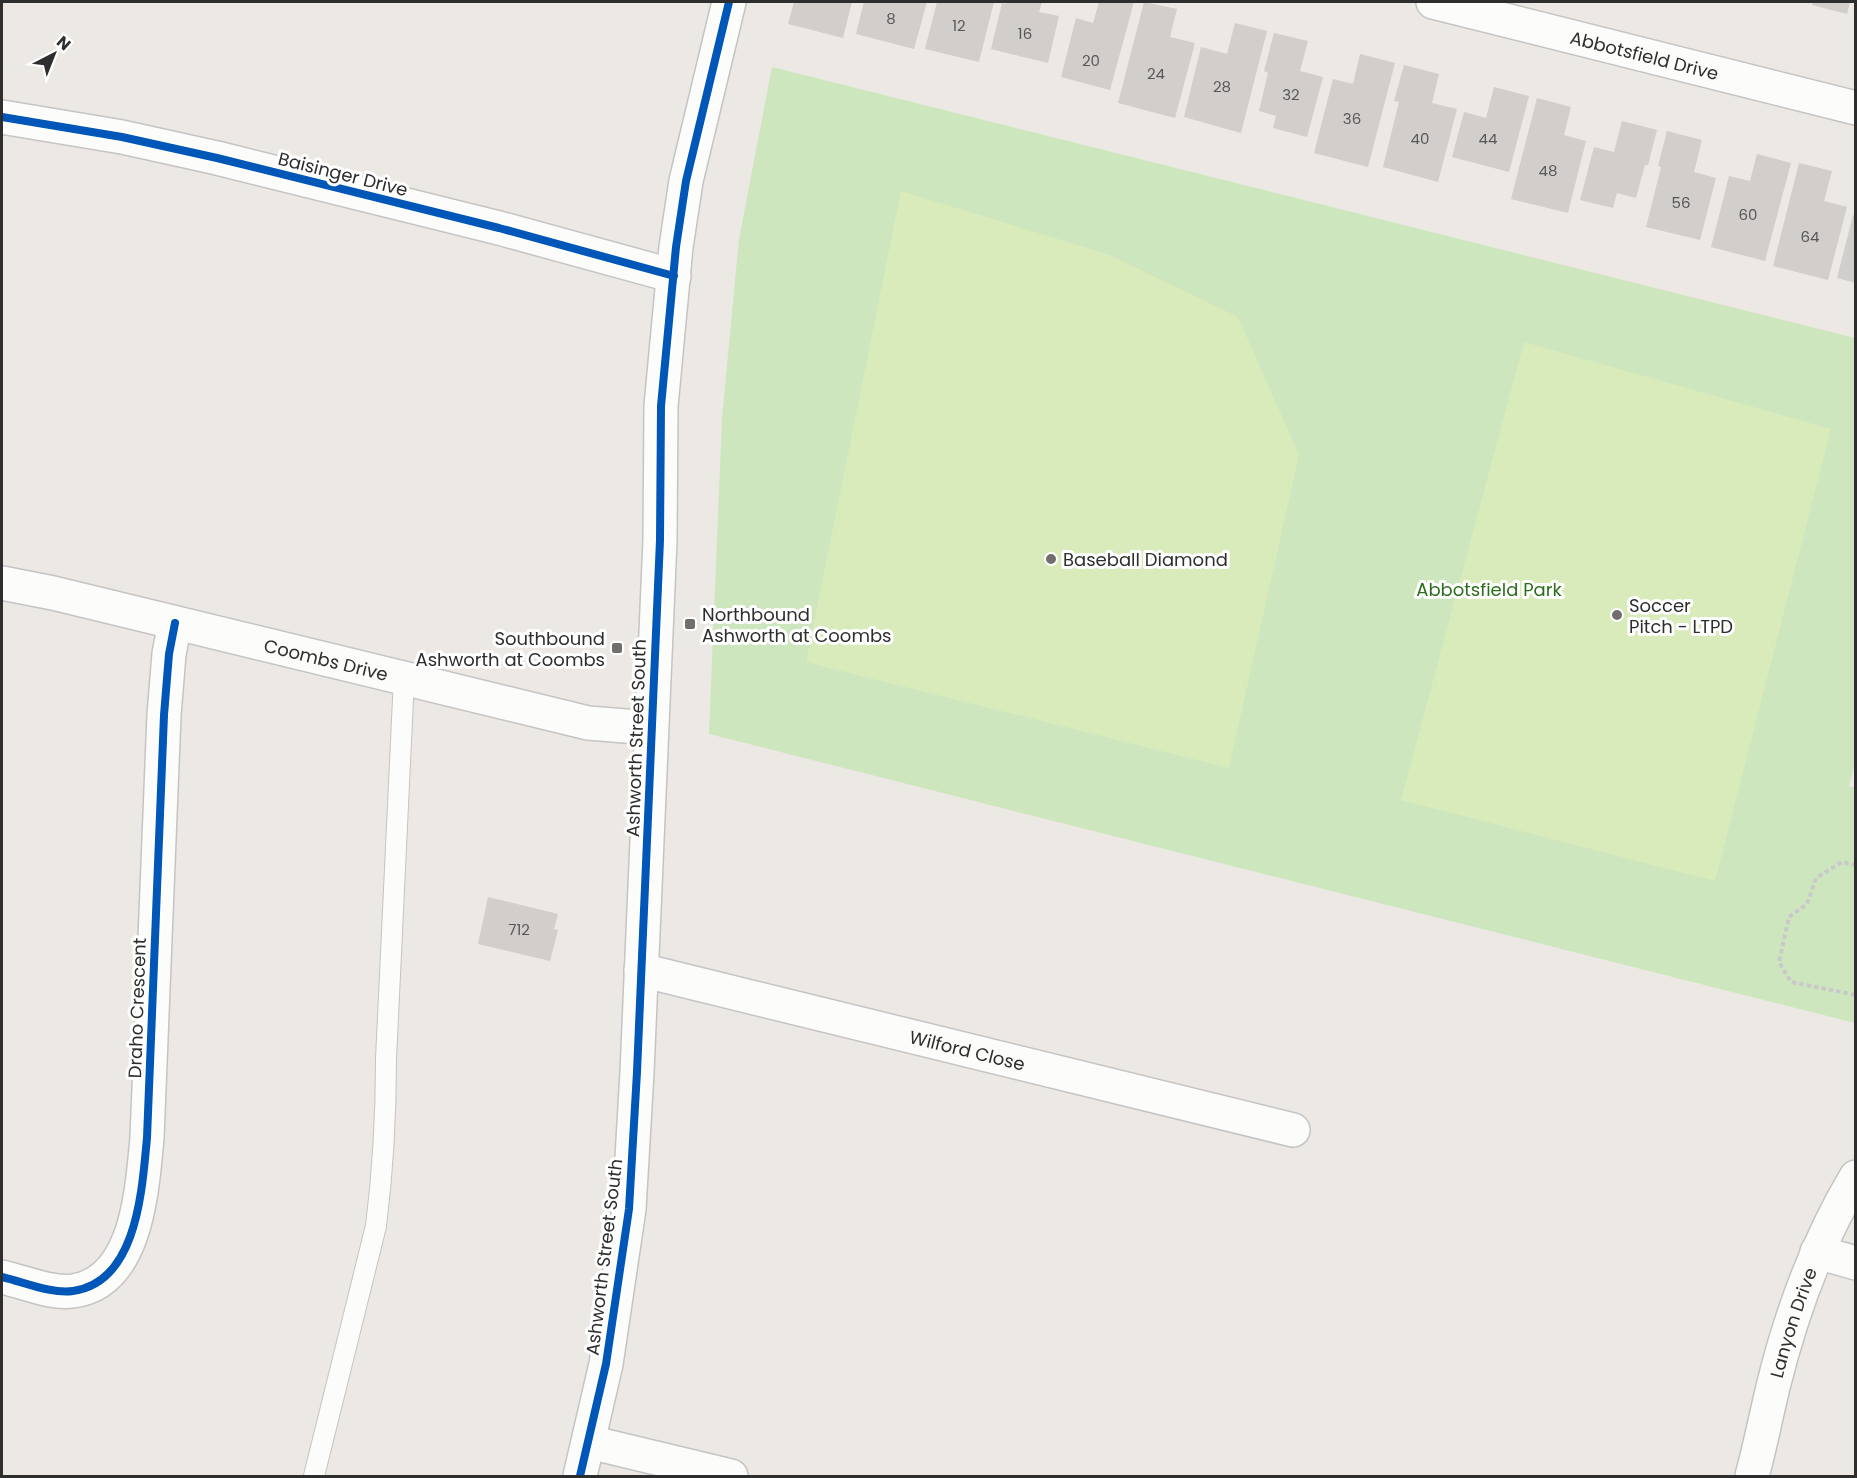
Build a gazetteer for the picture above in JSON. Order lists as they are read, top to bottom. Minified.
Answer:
{"streets":{"street":["Abbotsfield Drive","Baisinger Drive","Coombs Drive","Ashworth Street South","Draho Crescent","Wilford Close","Lanyon Drive"]},"crossings":[["Baisinger Drive","Ashworth Street South"],["Coombs Drive","Ashworth Street South"],["Coombs Drive","Draho Crescent"],["Ashworth Street South","Wilford Close"]],"parks":["Abbotsfield Park"],"places":{"other":["Baseball Diamond","Soccer Pitch - LTPD"],"transit":["Northbound Ashworth at Coombs","Southbound Ashworth at Coombs"]},"house_numbers":["8","12","16","20","24","28","32","36","40","44","48","56","60","64","712"],"north":"top right"}
